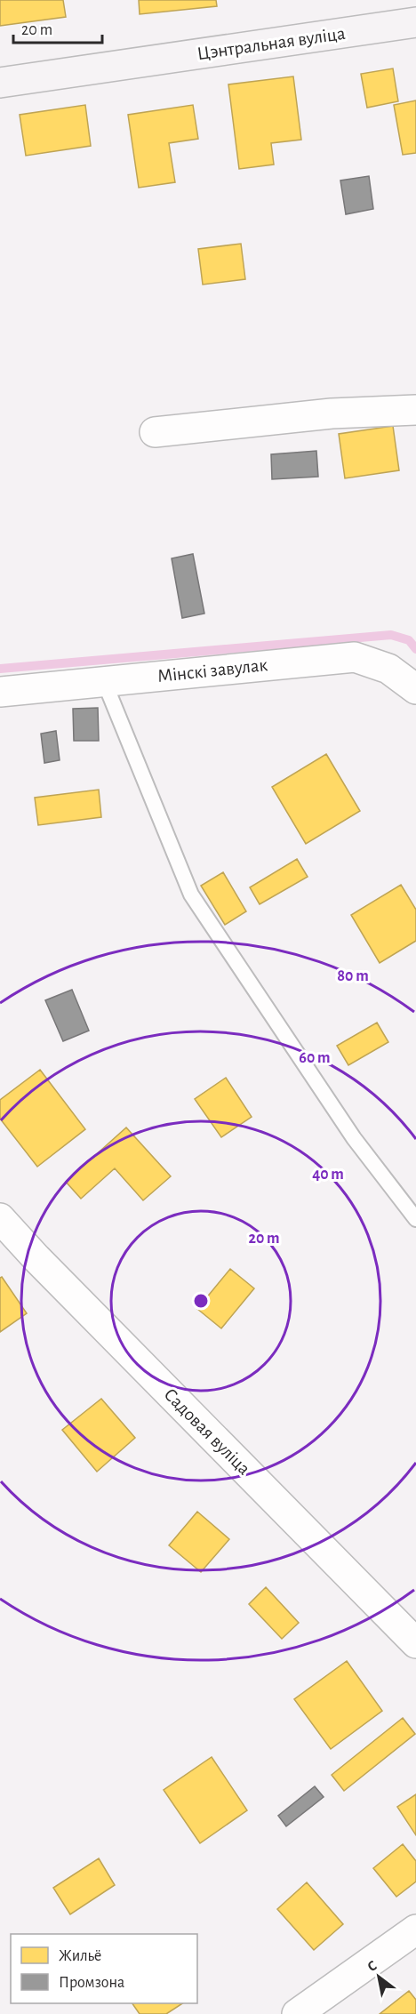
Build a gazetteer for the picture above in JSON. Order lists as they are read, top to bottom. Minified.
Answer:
{"streets":{"street":["Цэнтральная вуліца","Мінскі завулак","Садовая вуліца"]},"legend":["Жильё","Промзона"],"scale_bar":"20 m","north":"top left","rings":["80 m","60 m","40 m","20 m"]}
